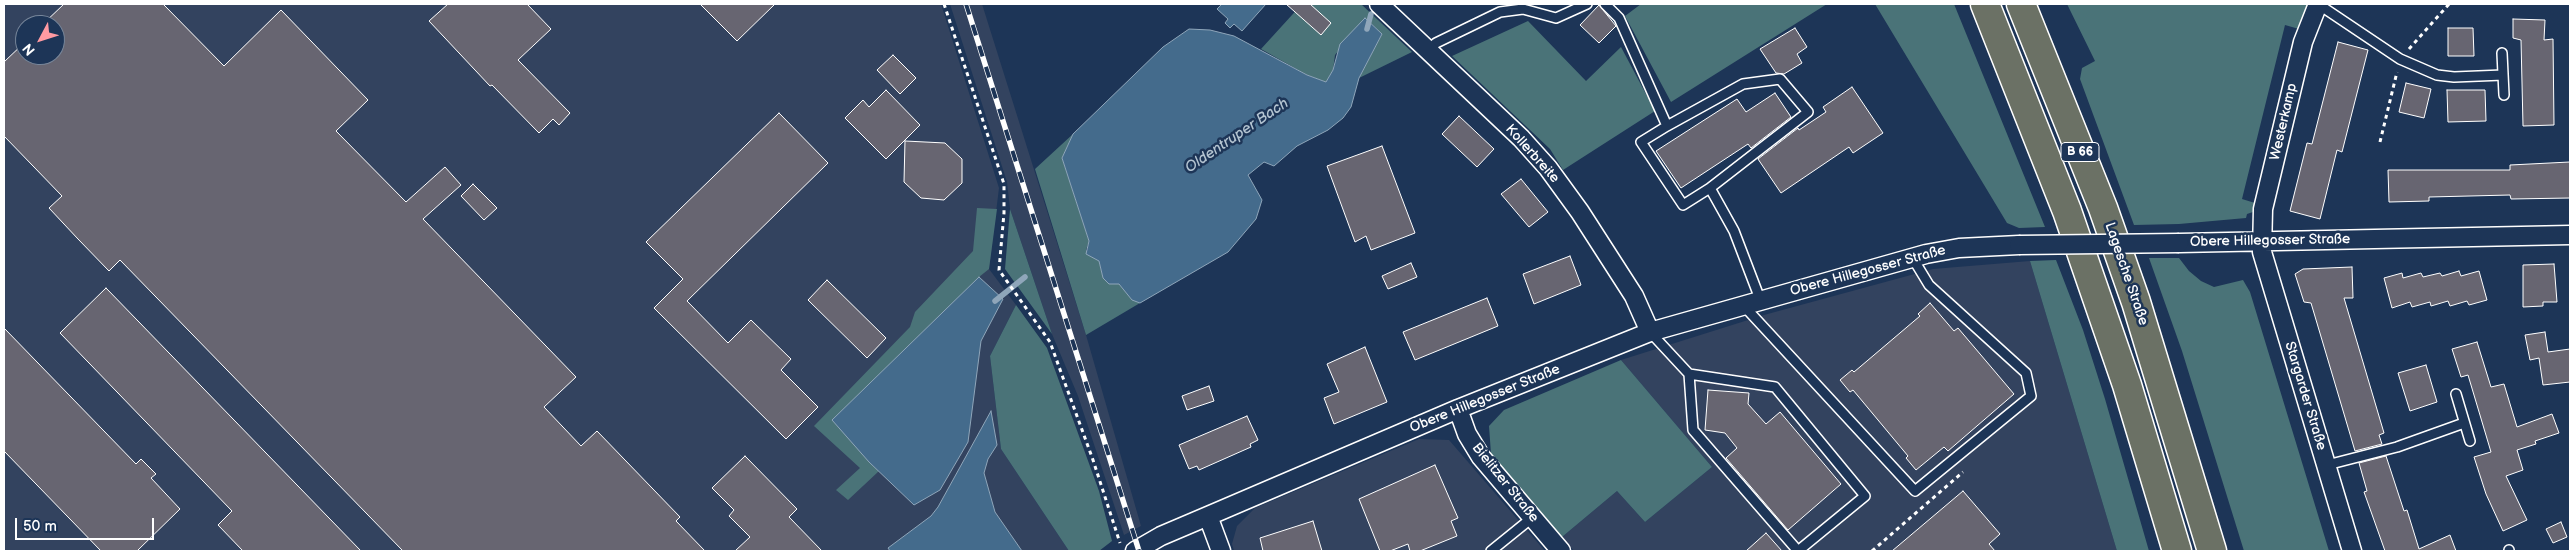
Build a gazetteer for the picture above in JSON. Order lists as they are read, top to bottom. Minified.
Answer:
{"streets":{"highway":["B 66","Lagesche Straße"],"street":["Westerkamp","Kollerbreite","Obere Hillegosser Straße","Stargarder Straße","Bielitzer Straße"]},"crossings":[["Westerkamp","Obere Hillegosser Straße"],["Westerkamp","Stargarder Straße"],["Kollerbreite","Obere Hillegosser Straße"],["Obere Hillegosser Straße","Stargarder Straße"],["Obere Hillegosser Straße","Bielitzer Straße"]],"water":["Oldentruper Bach"],"scale_bar":"50 m","north":"bottom left"}
